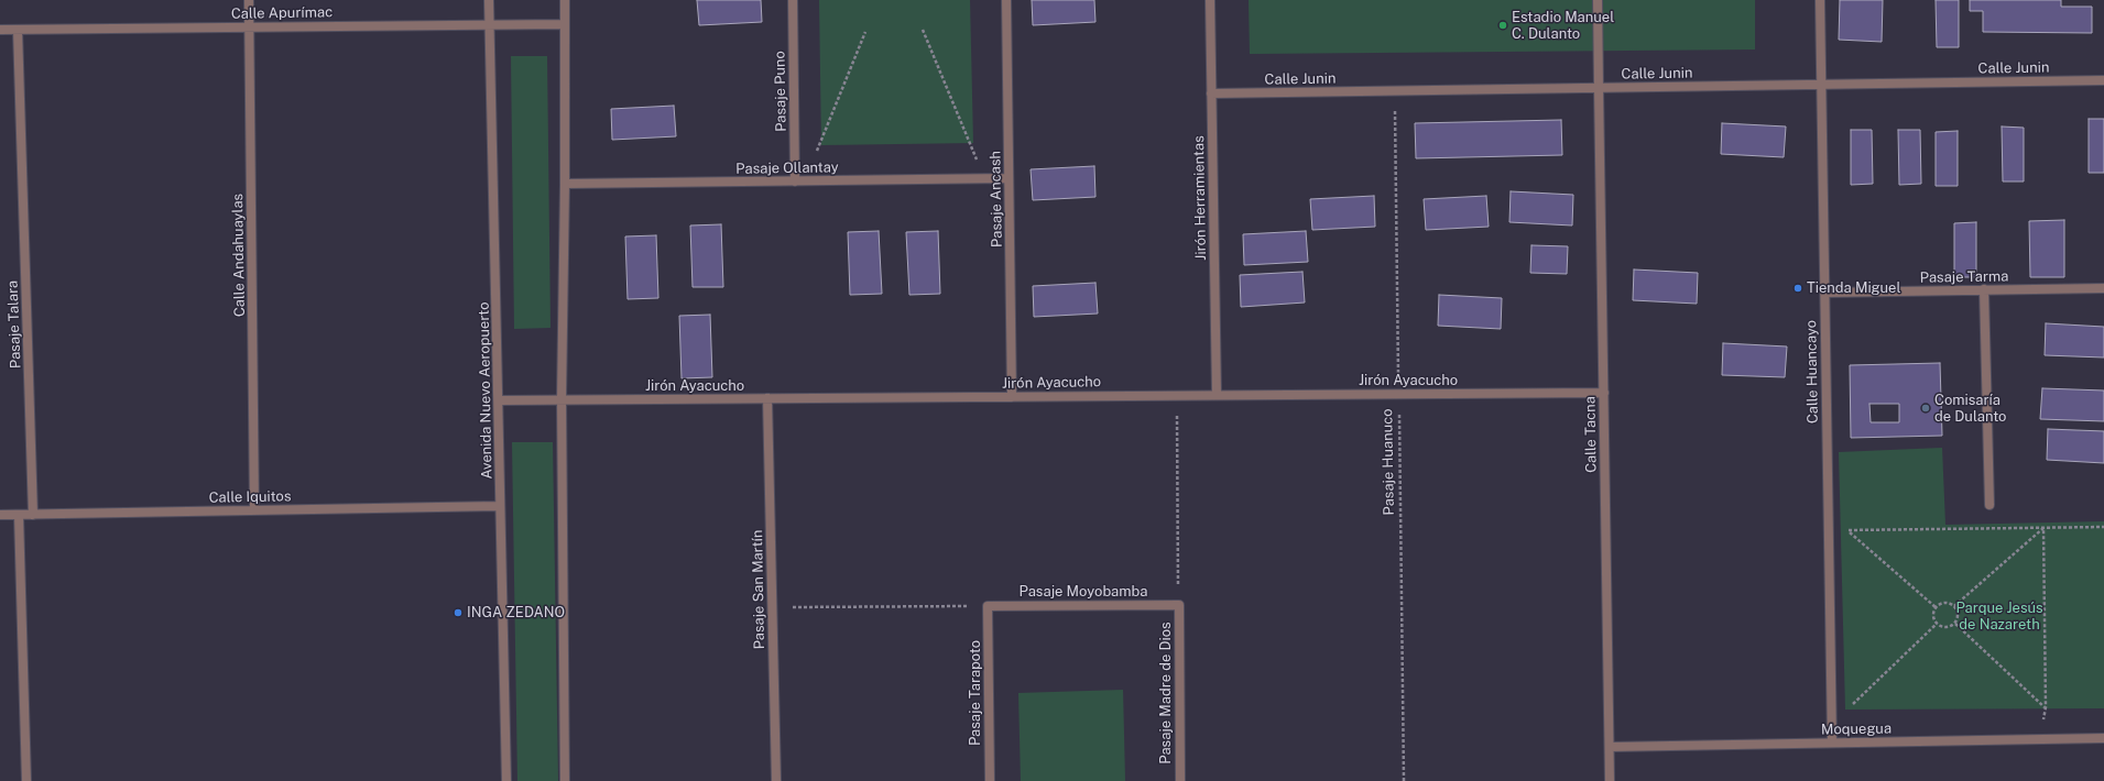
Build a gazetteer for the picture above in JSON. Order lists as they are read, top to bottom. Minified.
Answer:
{"streets":{"street":["Calle Apurímac","Calle Junin","Pasaje Puno","Pasaje Ollantay","Jirón Herramientas","Pasaje Ancash","Calle Andahuaylas","Pasaje Tarma","Pasaje Talara","Calle Huancayo","Jirón Ayacucho","Avenida Nuevo Aeropuerto","Calle Tacna","Calle Iquitos","Pasaje San Martín","Pasaje Moyobamba","Pasaje Tarapoto","Pasaje Madre de Dios","Moquegua"],"path":["Pasaje Huanuco"]},"crossings":[["Calle Apurímac","Calle Andahuaylas"],["Calle Apurímac","Pasaje Talara"],["Calle Apurímac","Avenida Nuevo Aeropuerto"],["Calle Junin","Jirón Herramientas"],["Calle Junin","Calle Huancayo"],["Calle Junin","Calle Tacna"],["Calle Junin","Pasaje Huanuco"],["Pasaje Puno","Pasaje Ollantay"],["Pasaje Ollantay","Pasaje Ancash"],["Jirón Herramientas","Jirón Ayacucho"],["Pasaje Ancash","Jirón Ayacucho"],["Calle Andahuaylas","Calle Iquitos"],["Pasaje Tarma","Calle Huancayo"],["Pasaje Talara","Calle Iquitos"],["Calle Huancayo","Moquegua"],["Jirón Ayacucho","Avenida Nuevo Aeropuerto"],["Jirón Ayacucho","Calle Tacna"],["Jirón Ayacucho","Pasaje Huanuco"],["Jirón Ayacucho","Pasaje San Martín"],["Avenida Nuevo Aeropuerto","Calle Iquitos"],["Calle Tacna","Moquegua"],["Pasaje Moyobamba","Pasaje Tarapoto"],["Pasaje Moyobamba","Pasaje Madre de Dios"]],"parks":["Parque Jesús de Nazareth"],"places":["Estadio Manuel C. Dulanto","Tienda Miguel","Comisaría de Dulanto","INGA ZEDANO"]}
